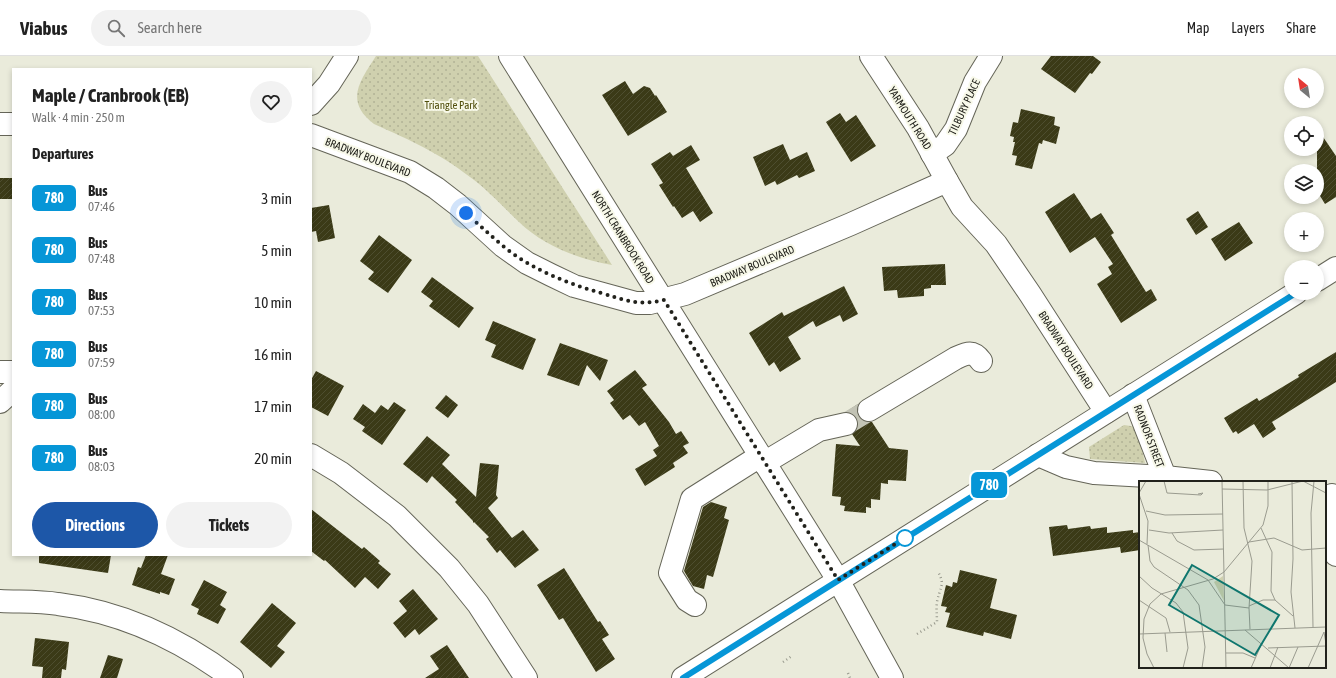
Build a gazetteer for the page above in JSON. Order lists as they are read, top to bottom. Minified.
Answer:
{"streets":{"street":["TILBURY PLACE","YARMOUTH ROAD","BRADWAY BOULEVARD","NORTH CRANBROOK ROAD","RADNOR STREET"]},"crossings":[["TILBURY PLACE","YARMOUTH ROAD"],["YARMOUTH ROAD","BRADWAY BOULEVARD"],["BRADWAY BOULEVARD","NORTH CRANBROOK ROAD"]],"parks":["Triangle Park"],"lines":["bus line 780"],"north":"top left","page":{"header":"Viabus","search":"Search here","nav":["Map","Layers","Share"],"on_map":"780","map_buttons":["+","−"],"heading":[["Maple / Cranbrook (EB)","Walk · 4 min · 250 m"],"Departures"],"list":[{"mark":"780","name":"Bus","note":"07:46","value":"3 min"},{"mark":"780","name":"Bus","note":"07:48","value":"5 min"},{"mark":"780","name":"Bus","note":"07:53","value":"10 min"},{"mark":"780","name":"Bus","note":"07:59","value":"16 min"},{"mark":"780","name":"Bus","note":"08:00","value":"17 min"},{"mark":"780","name":"Bus","note":"08:03","value":"20 min"}],"buttons":["Directions","Tickets"]}}
